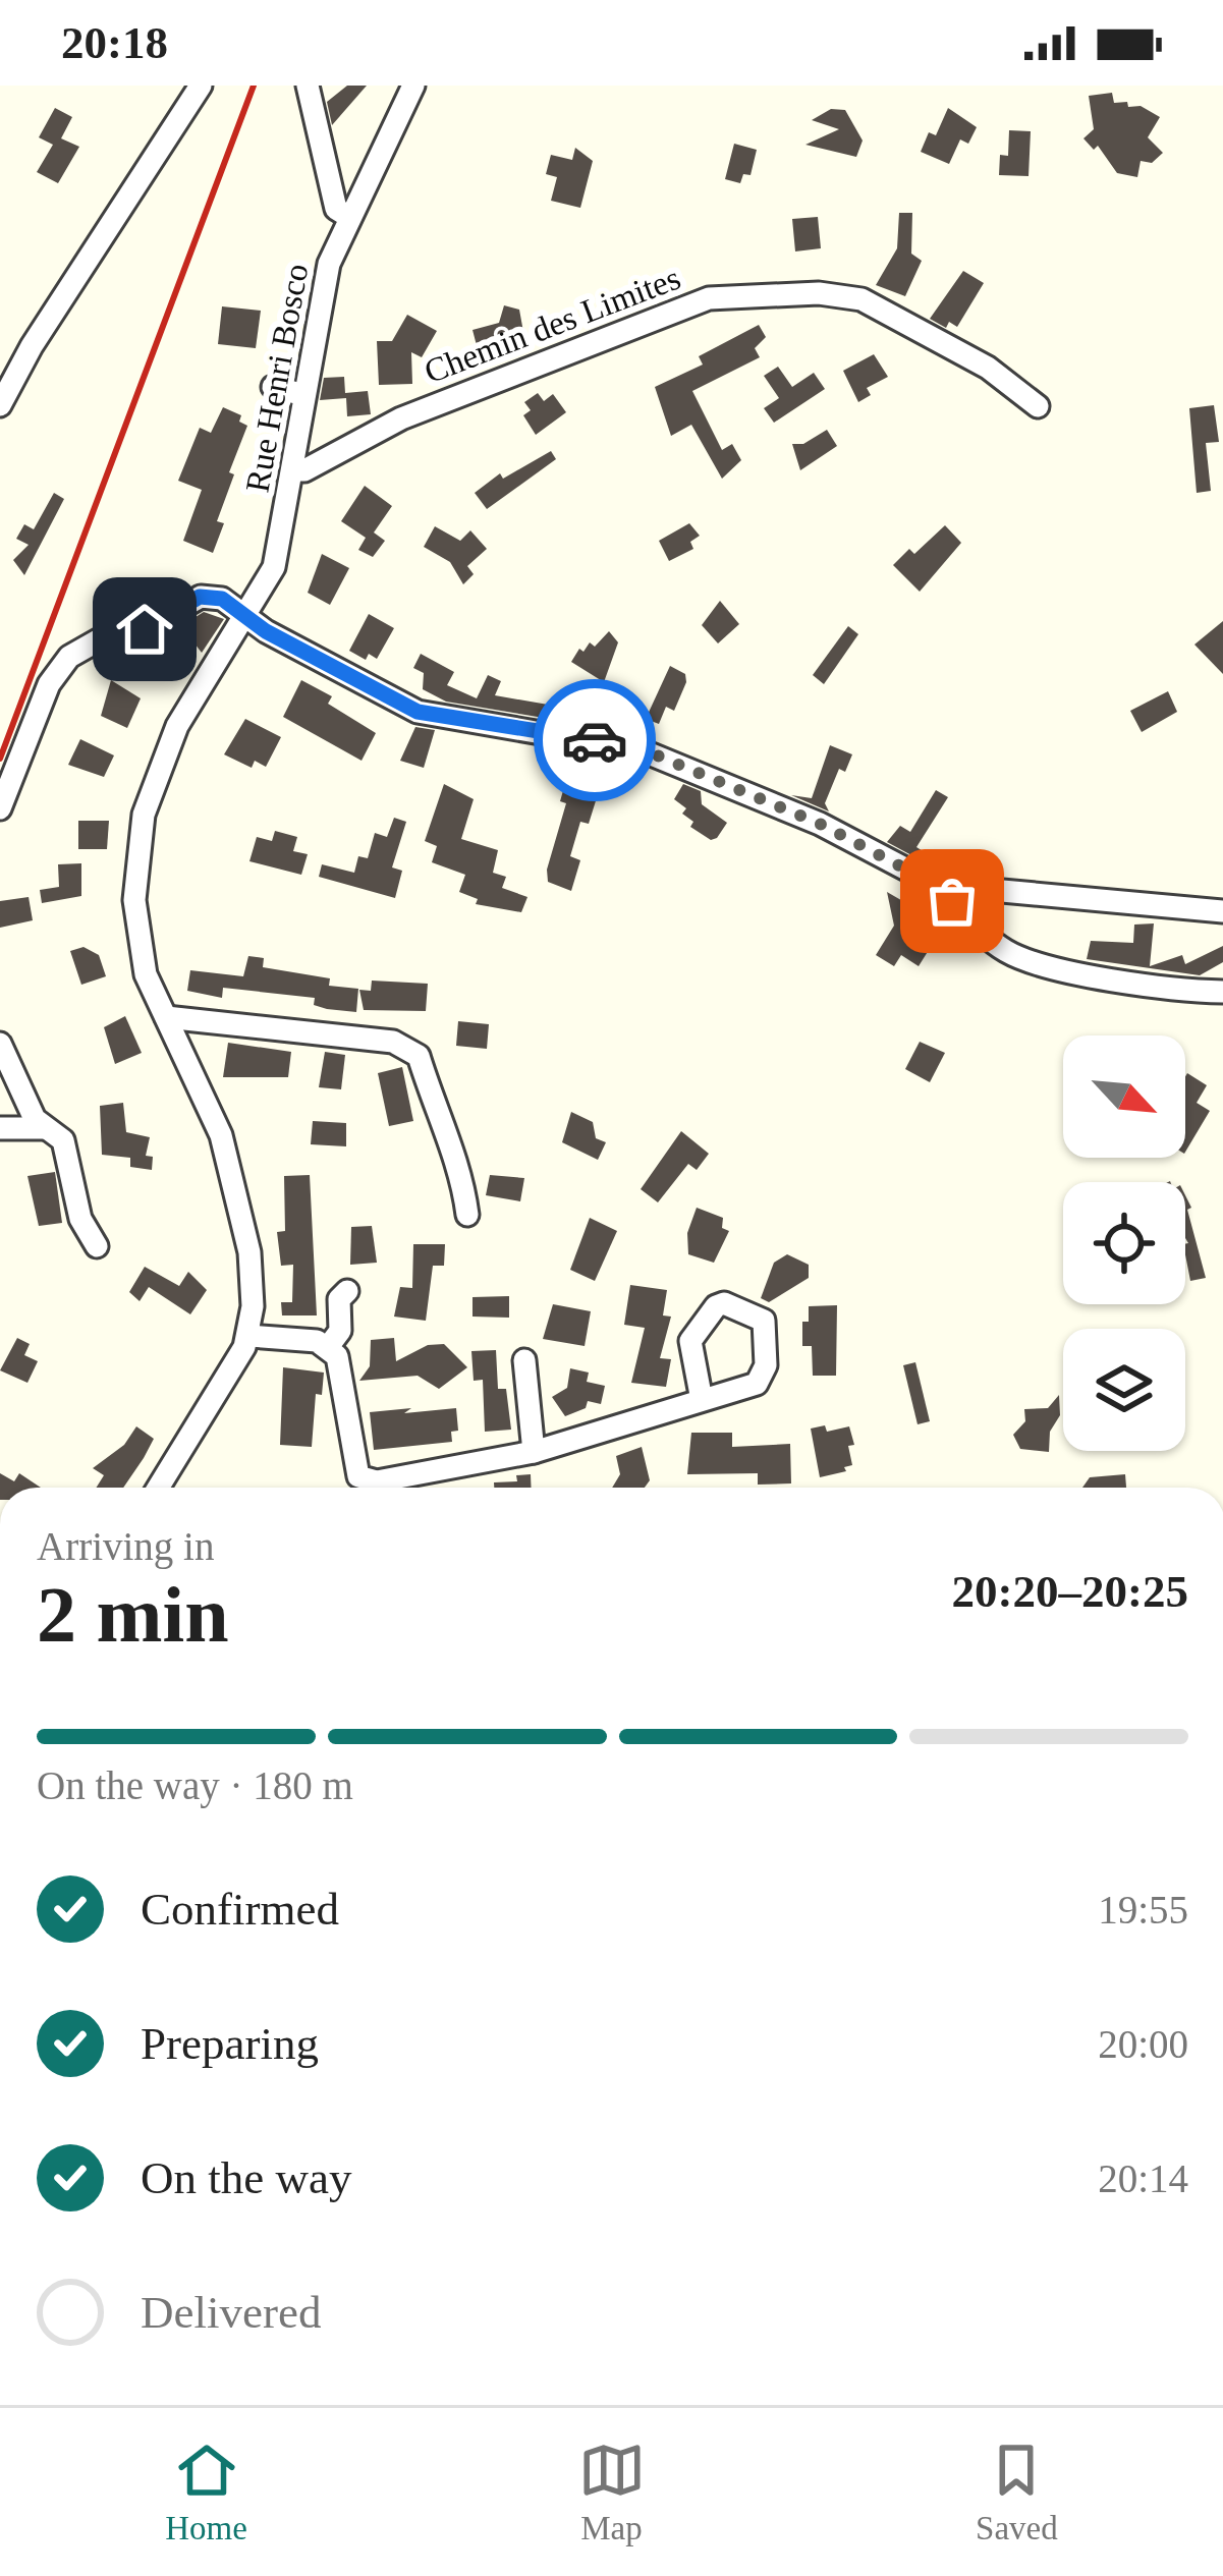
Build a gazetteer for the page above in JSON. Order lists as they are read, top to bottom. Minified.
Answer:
{"streets":{"street":["Chemin des Limites","Rue Henri Bosco"]},"crossings":[["Chemin des Limites","Rue Henri Bosco"]],"north":"bottom right","page":{"status":"20:18","heading":["2 min","Arriving in","20:20–20:25"],"bar":"On the way · 180 m","list":[["Confirmed","19:55"],["Preparing","20:00"],["On the way","20:14"],"Delivered"],"tabs":["Home","Map","Saved"]}}
